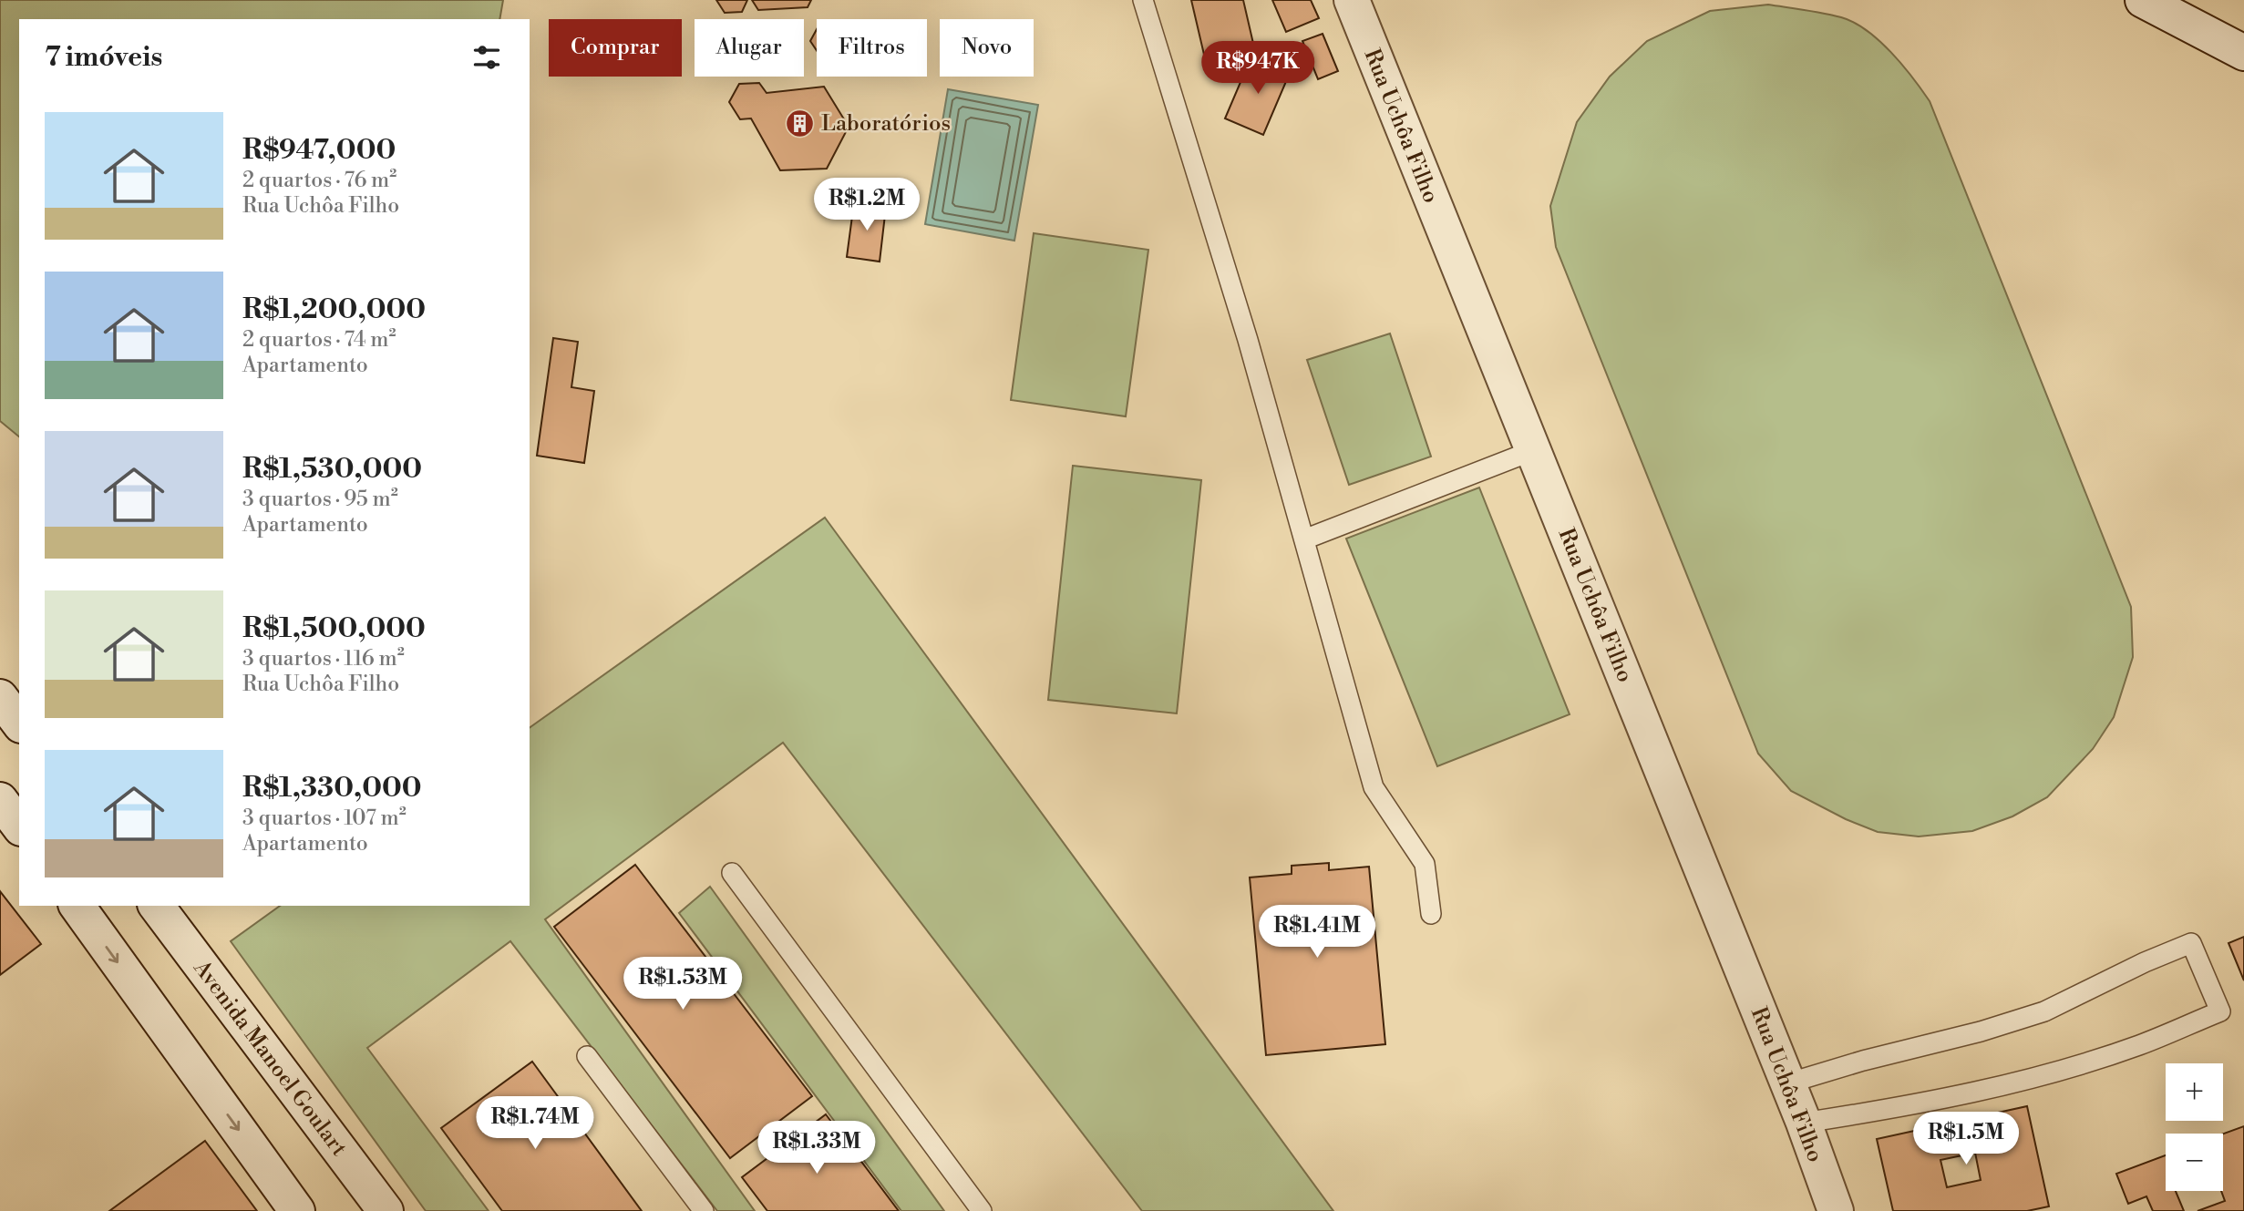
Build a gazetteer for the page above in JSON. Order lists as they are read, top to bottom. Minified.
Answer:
{"streets":{"street":["Rua Uchôa Filho","Avenida Manoel Goulart"]},"places":{"building":["Laboratórios"]},"page":{"chip":["Comprar","Alugar","Filtros","Novo"],"heading":"7 imóveis","price":["R$947K","R$1.2M","R$1.41M","R$1.53M","R$1.74M","R$1.5M","R$1.33M"],"list":[{"name":"R$947,000","note":"2 quartos · 76 m² · Rua Uchôa Filho"},{"name":"R$1,200,000","note":"2 quartos · 74 m² · Apartamento"},{"name":"R$1,530,000","note":"3 quartos · 95 m² · Apartamento"},{"name":"R$1,500,000","note":"3 quartos · 116 m² · Rua Uchôa Filho"},{"name":"R$1,330,000","note":"3 quartos · 107 m² · Apartamento"}],"map_buttons":["+","−"]}}
